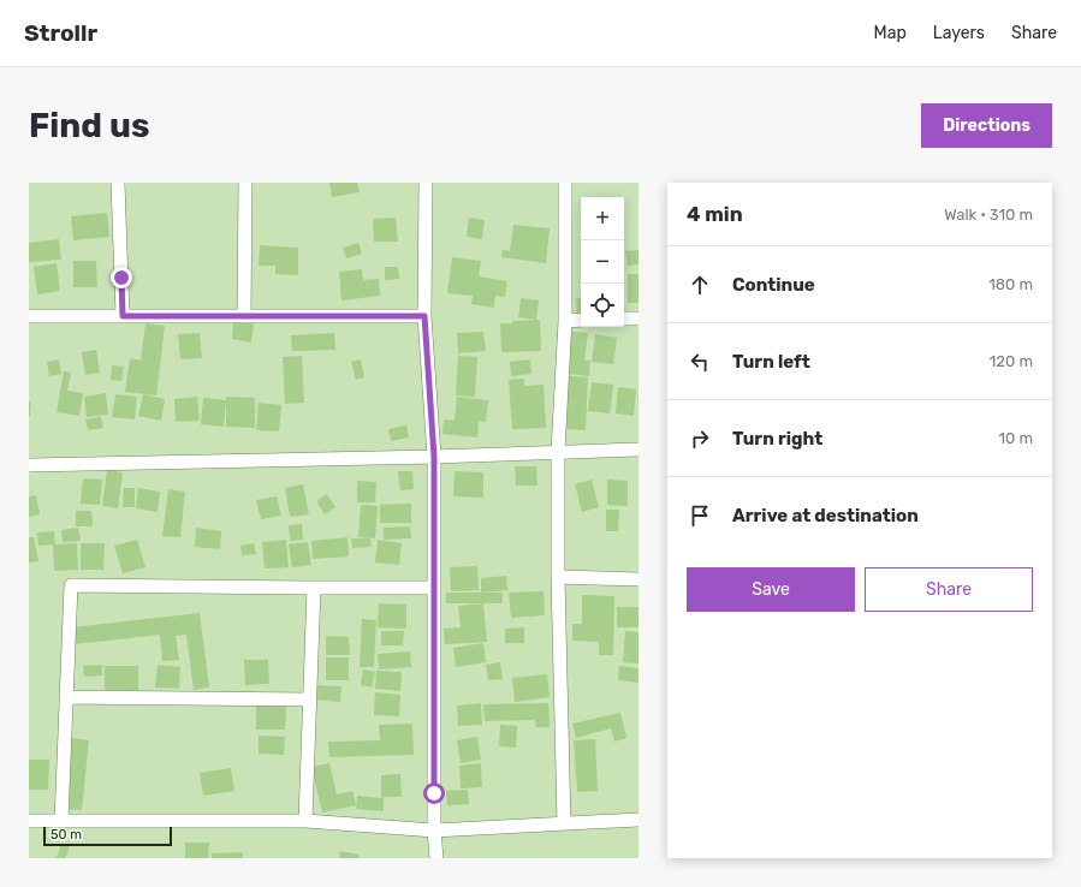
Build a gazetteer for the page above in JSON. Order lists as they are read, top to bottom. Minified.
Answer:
{"scale_bar":"50 m","page":{"header":"Strollr","nav":["Map","Layers","Share"],"buttons":["Directions",["Save","Share"]],"title":"Find us","heading":["4 min","Walk · 310 m"],"map_buttons":["+","−"],"list":[["Continue","180 m"],["Turn left","120 m"],["Turn right","10 m"],"Arrive at destination"],"scale":"50 m"}}
